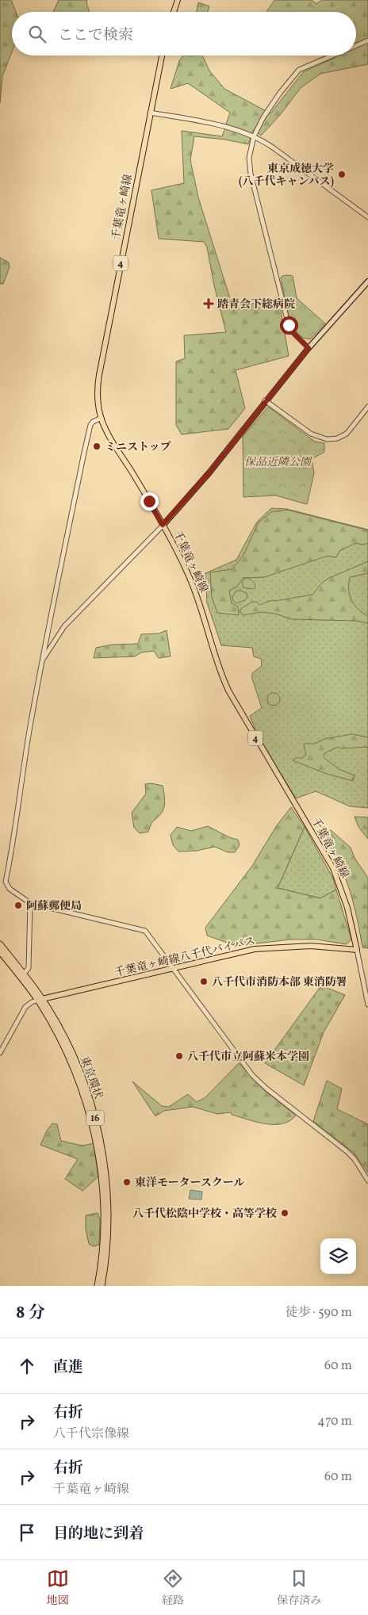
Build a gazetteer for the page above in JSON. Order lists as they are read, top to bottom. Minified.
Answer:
{"streets":{"highway":["東京環状","16"],"main road":["千葉竜ヶ崎線","4","千葉竜ヶ崎線八千代バイパス"]},"crossings":[["千葉竜ヶ崎線","千葉竜ヶ崎線八千代バイパス"],["千葉竜ヶ崎線八千代バイパス","東京環状"]],"parks":["保品近隣公園"],"places":{"other":["東京成徳大学 (八千代キャンパス)","ミニストップ","阿蘇郵便局","八千代市消防本部 東消防署","八千代市立阿蘇米本学園","東洋モータースクール","八千代松陰中学校・高等学校"],"health":["踏青会下総病院"]},"page":{"search":"ここで検索","heading":["8 分","徒歩 · 590 m"],"list":[["直進","60 m"],["右折","八千代宗像線","470 m"],["右折","千葉竜ヶ崎線","60 m"],"目的地に到着"],"nav":["地図","経路","保存済み"]}}
